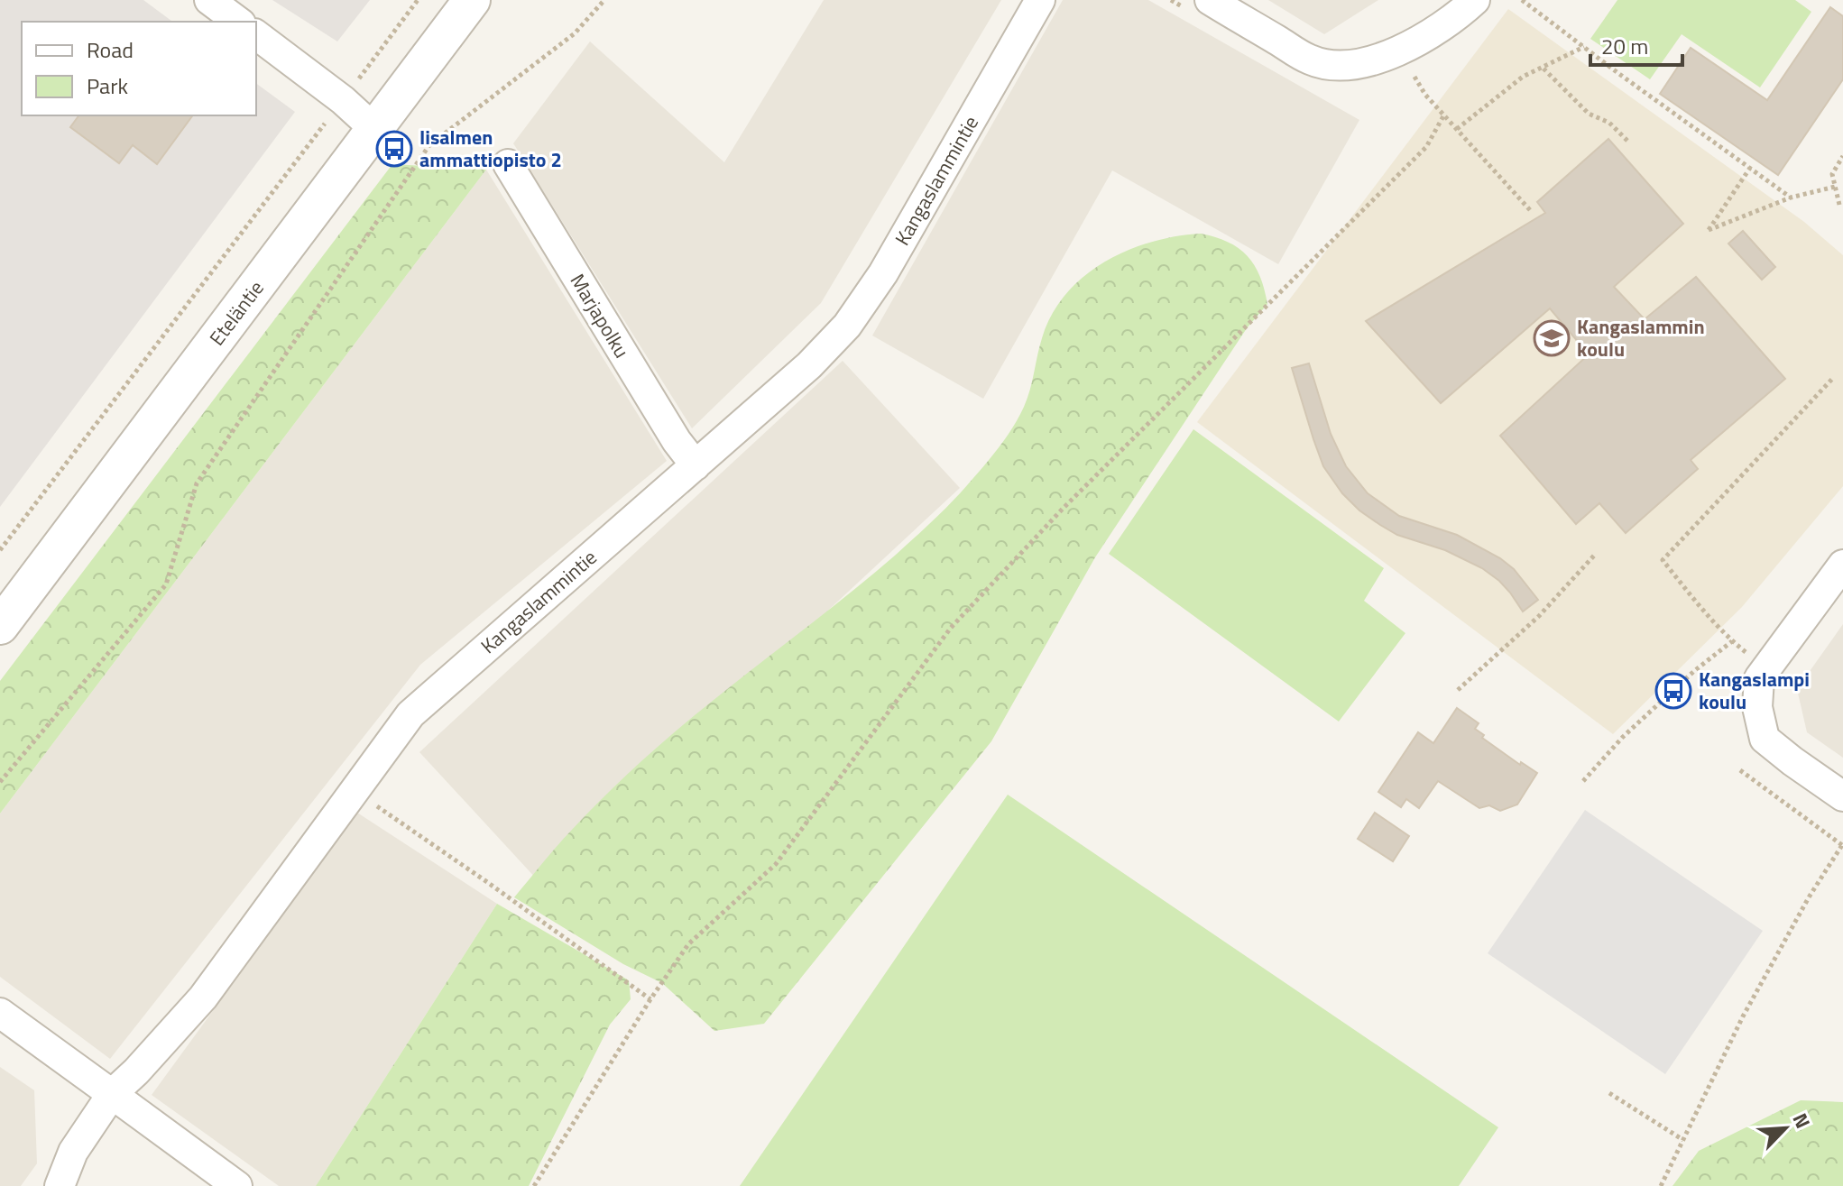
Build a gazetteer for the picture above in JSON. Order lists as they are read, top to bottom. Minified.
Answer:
{"streets":{"street":["Kangaslammintie","Eteläntie","Marjapolku"]},"crossings":[["Kangaslammintie","Marjapolku"]],"places":{"bus stop":["Iisalmen ammattiopisto 2","Kangaslampi koulu"],"school or university":["Kangaslammin koulu"]},"legend":["Road","Park"],"scale_bar":"20 m","north":"top right"}
